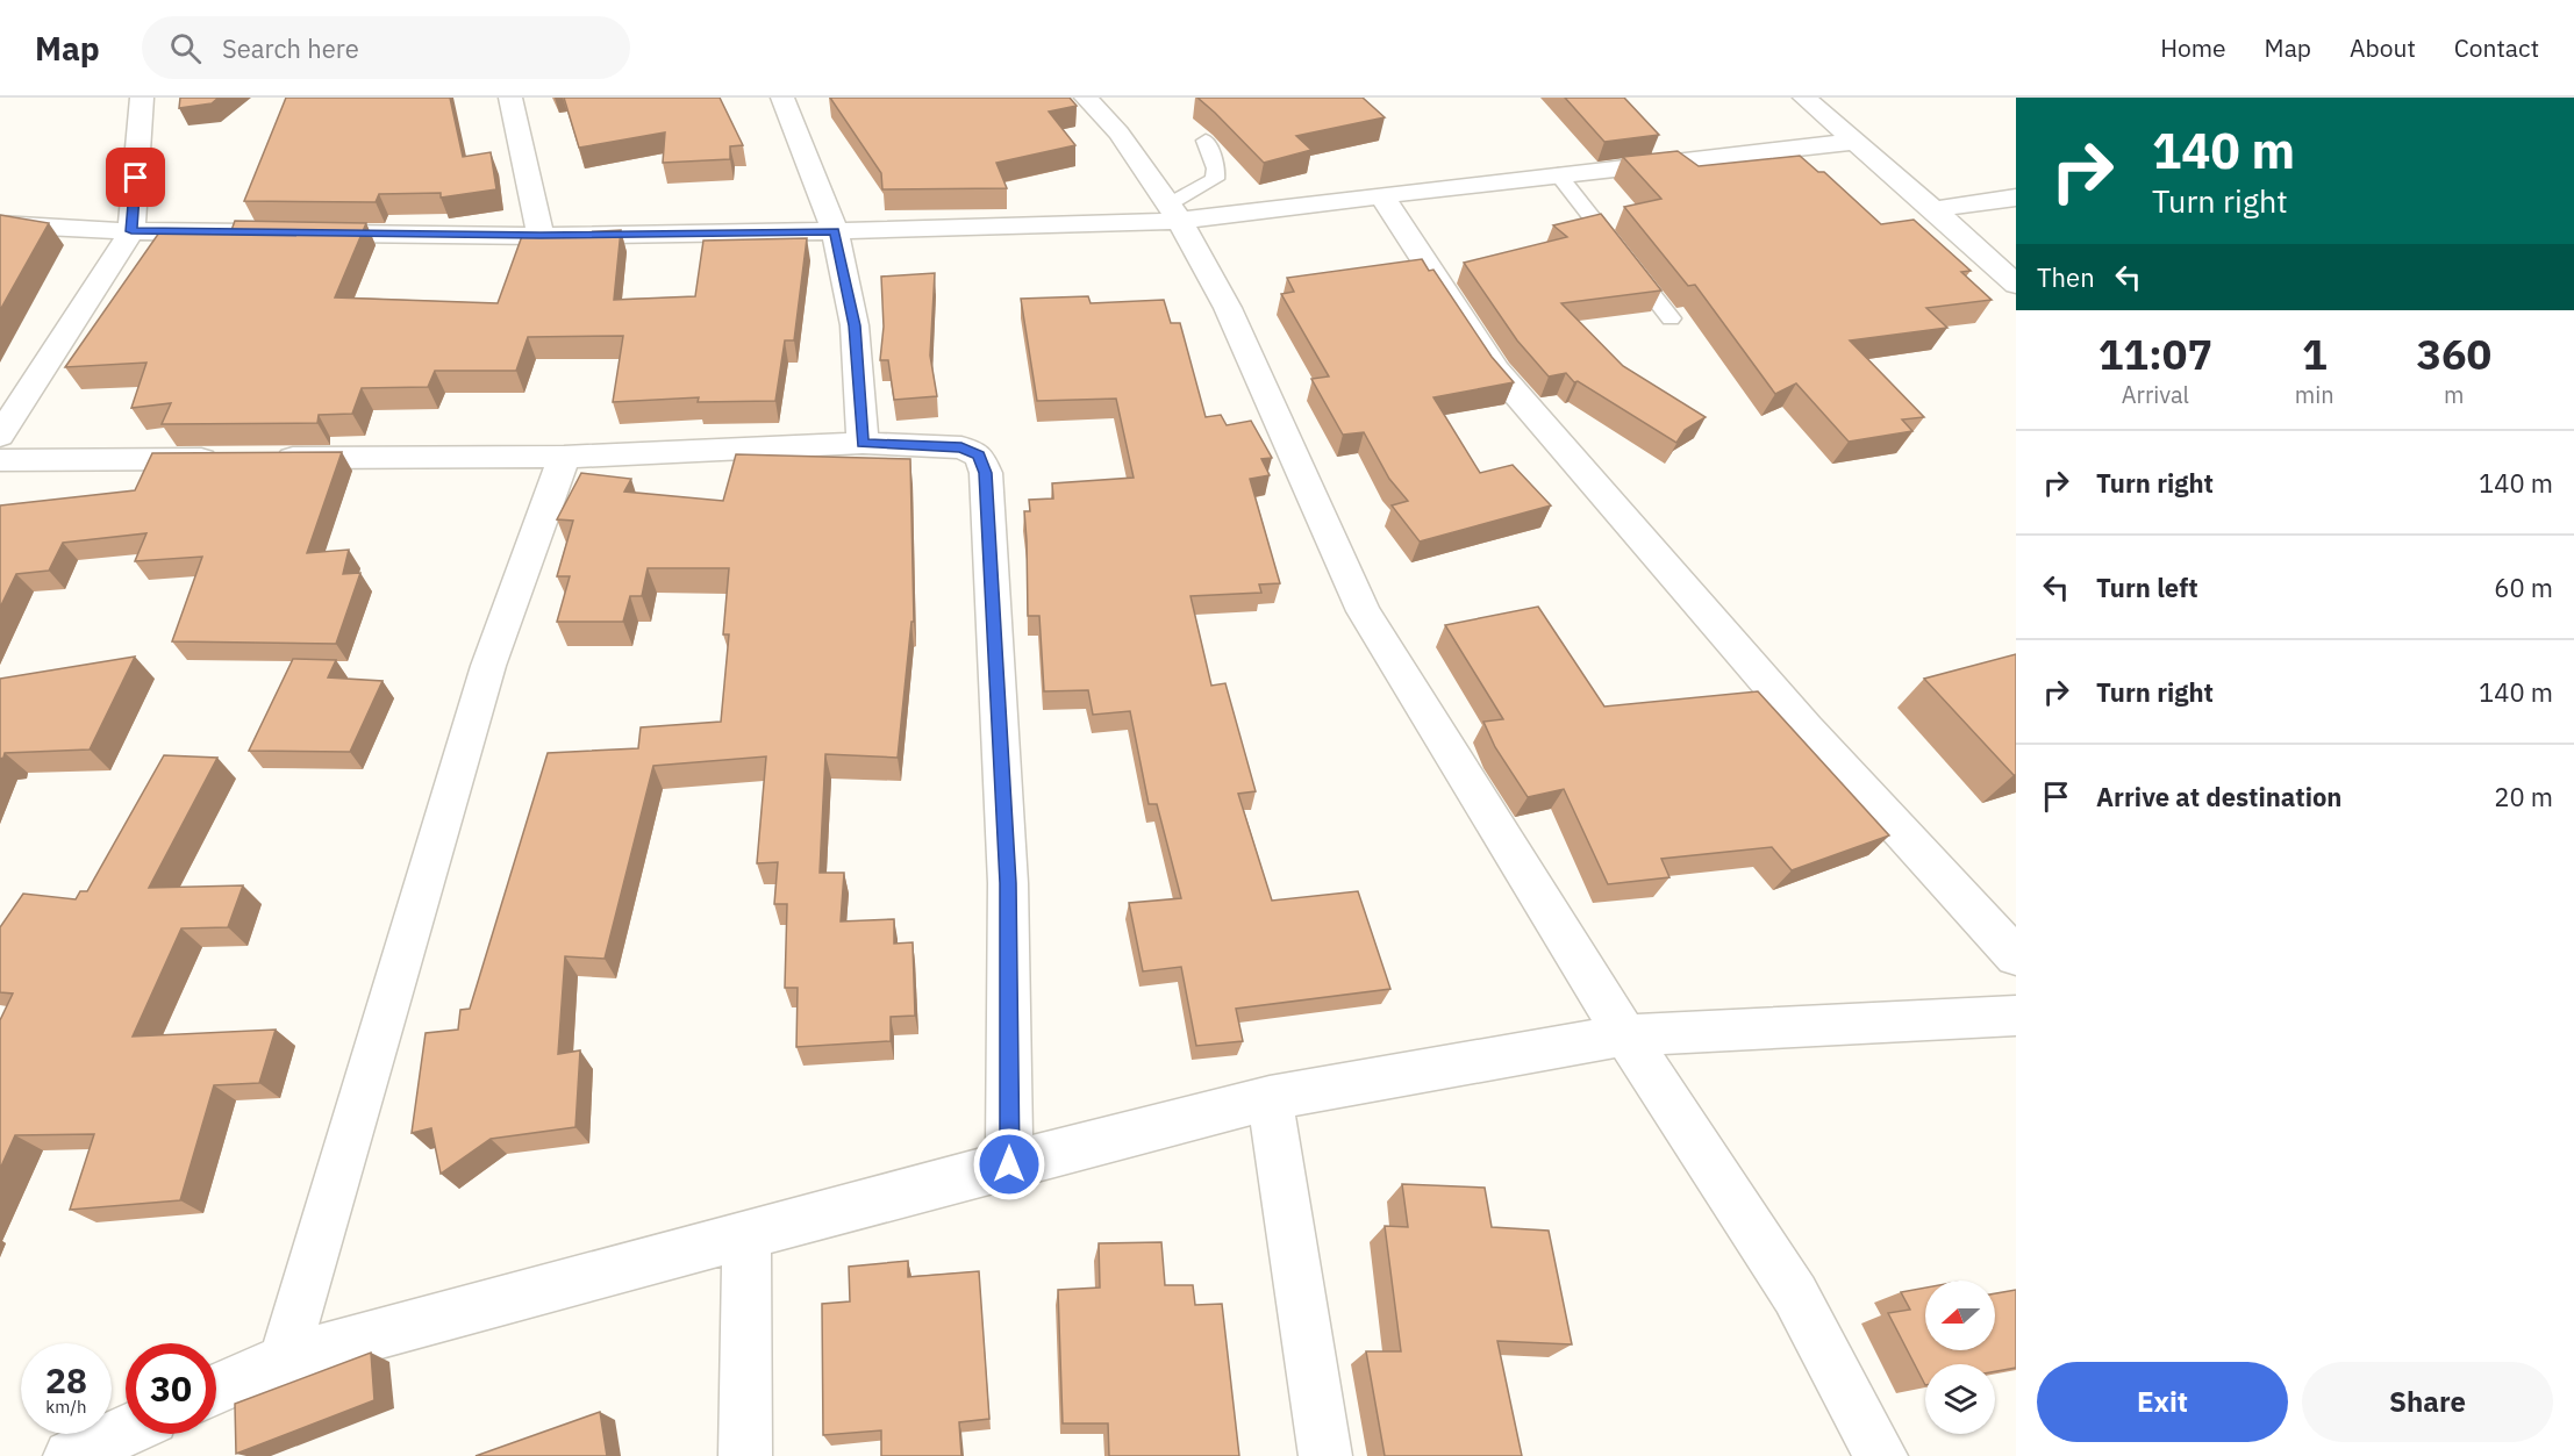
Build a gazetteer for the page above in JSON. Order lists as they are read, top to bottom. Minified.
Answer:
{"north":"left","page":{"header":"Map","search":"Search here","nav":["Home","Map","About","Contact"],"turn":["140 m","Turn right"],"then":"Then","eta":["11:07","Arrival","1","min","360","m"],"list":[{"name":"Turn right","value":"140 m"},{"name":"Turn left","value":"60 m"},{"name":"Turn right","value":"140 m"},{"name":"Arrive at destination","value":"20 m"}],"speed":"28 km/h","limit":"30","buttons":["Exit","Share"]}}
